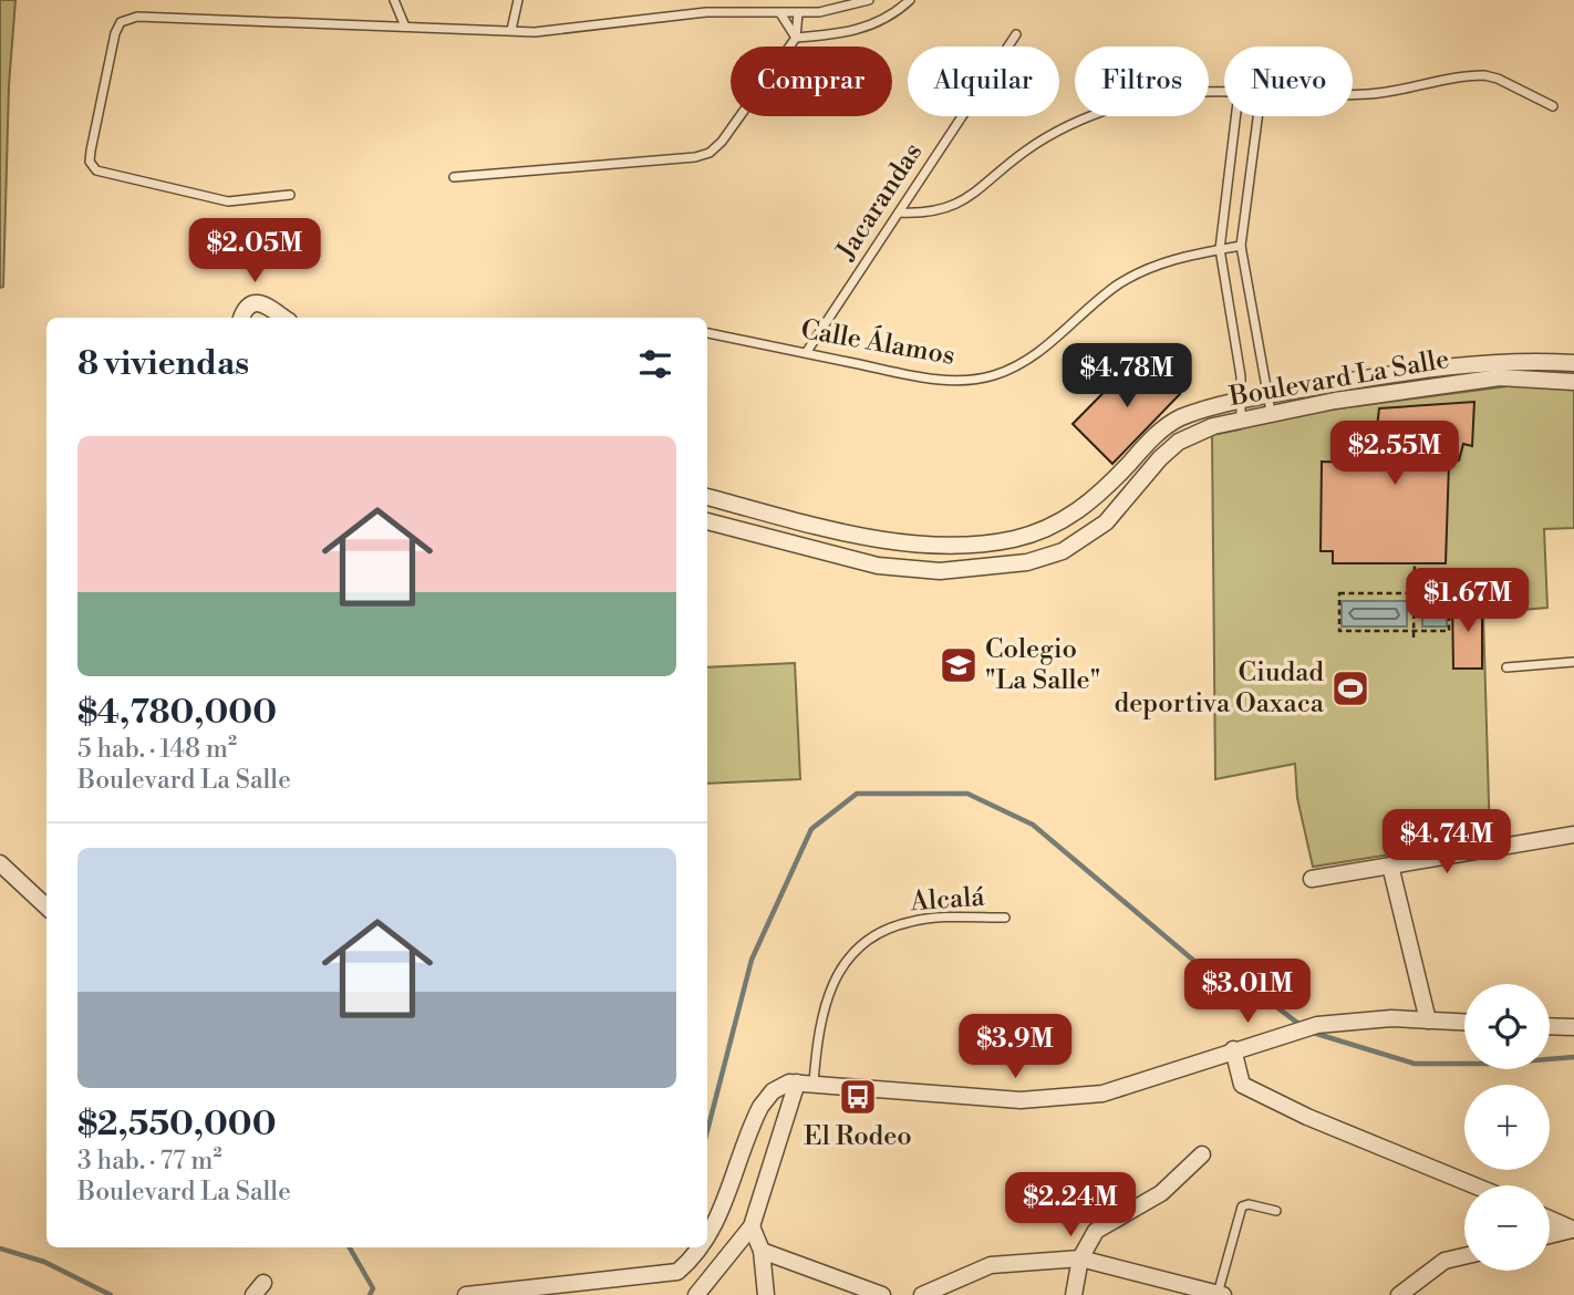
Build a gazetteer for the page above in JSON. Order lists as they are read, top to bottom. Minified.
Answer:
{"streets":{"street":["Boulevard La Salle"],"lane":["Jacarandas","Calle Álamos","Alcalá"]},"crossings":[["Jacarandas","Calle Álamos"]],"places":{"school or university":["Colegio \"La Salle\""],"sports":["Ciudad deportiva Oaxaca"],"bus stop":["El Rodeo"]},"page":{"chip":["Comprar","Alquilar","Filtros","Nuevo"],"price":["$2.05M","$4.78M","$2.55M","$1.67M","$4.74M","$3.01M","$3.9M","$2.24M"],"heading":"8 viviendas","list":[{"name":"$4,780,000","note":"5 hab. · 148 m² · Boulevard La Salle"},{"name":"$2,550,000","note":"3 hab. · 77 m² · Boulevard La Salle"}],"map_buttons":["+","−"]}}
